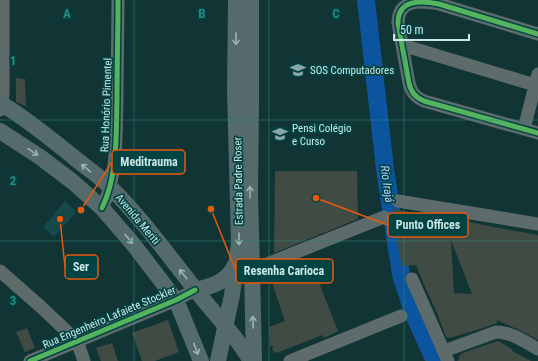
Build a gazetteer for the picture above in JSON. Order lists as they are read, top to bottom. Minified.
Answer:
{"streets":{"main road":["Estrada Padre Roser","Avenida Meriti"],"street":["Rua Honório Pimentel","Rua Engenheiro Lafaiete Stockler"]},"crossings":[["Rua Honório Pimentel","Avenida Meriti"],["Estrada Padre Roser","Avenida Meriti"],["Avenida Meriti","Rua Engenheiro Lafaiete Stockler"]],"water":["Rio Irajá"],"places":{"school or university":["SOS Computadores","Pensi Colégio e Curso"],"other":["Punto Offices","Resenha Carioca","Meditrauma","Ser"]},"scale_bar":"50 m","grid":{"columns":["A","B","C"],"rows":["1","2","3"]}}
